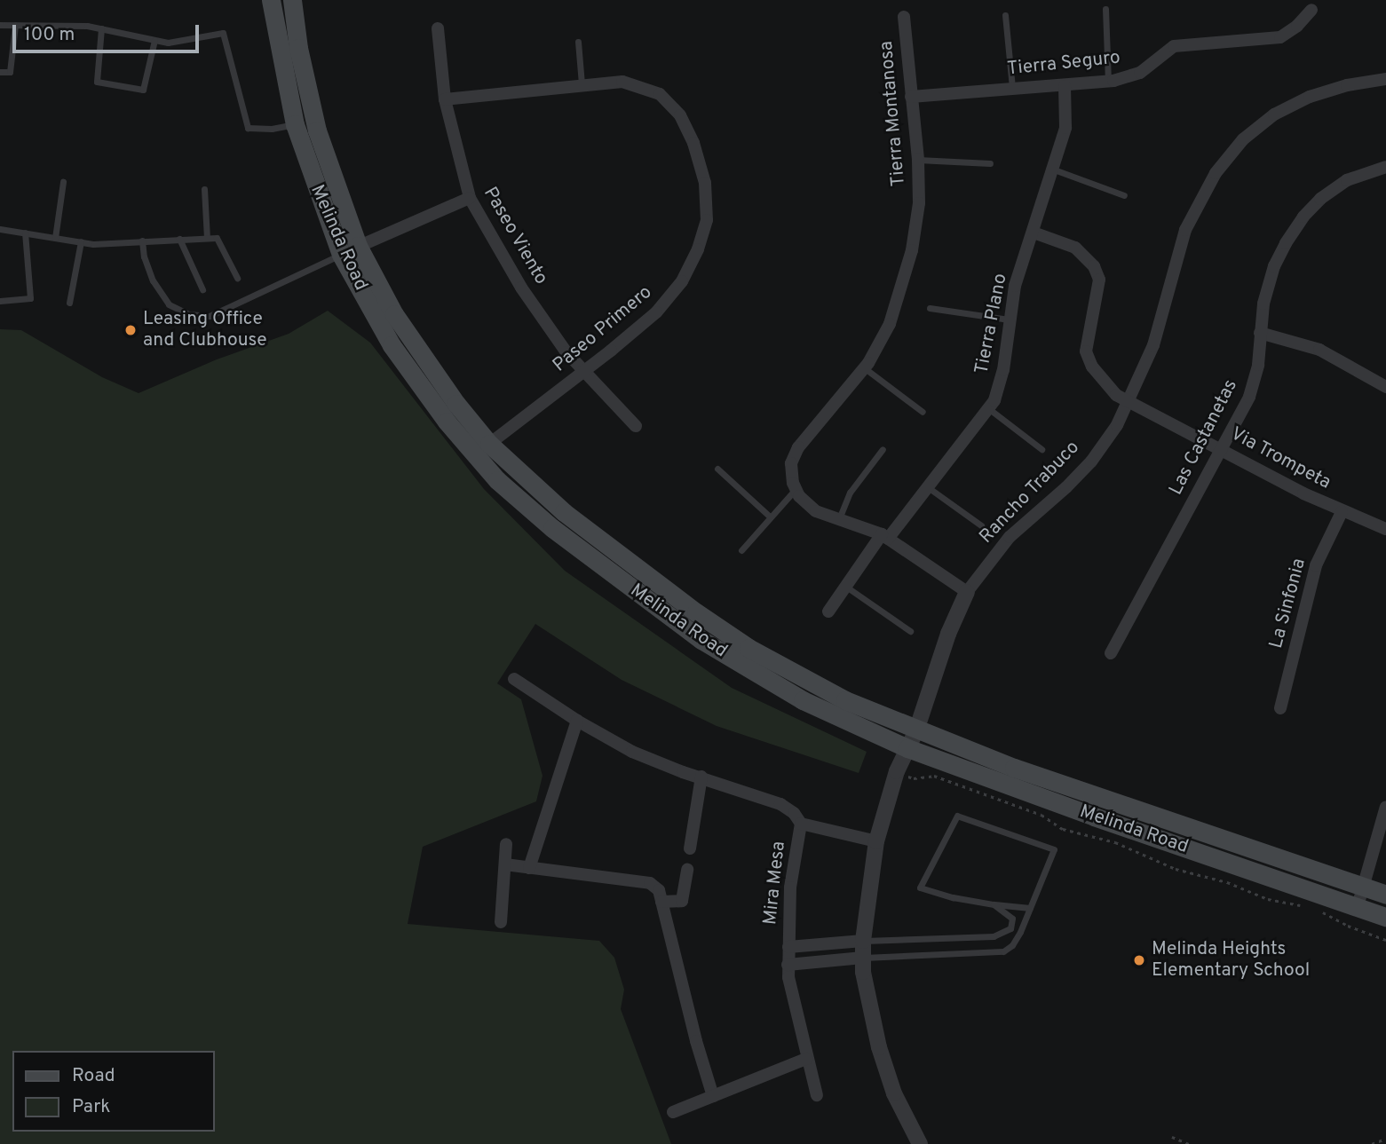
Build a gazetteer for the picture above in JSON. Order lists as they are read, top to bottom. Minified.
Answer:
{"streets":{"main road":["Melinda Road"],"street":["Tierra Seguro","Tierra Montanosa","Paseo Viento","Tierra Plano","Paseo Primero","Las Castanetas","Via Trompeta","Rancho Trabuco","La Sinfonia","Mira Mesa"]},"crossings":[["Tierra Seguro","Tierra Montanosa"],["Tierra Seguro","Tierra Plano"],["Paseo Viento","Paseo Primero"],["Melinda Road","Paseo Primero"],["Melinda Road","Rancho Trabuco"],["Tierra Plano","Via Trompeta"],["Las Castanetas","Via Trompeta"],["Via Trompeta","Rancho Trabuco"],["Via Trompeta","La Sinfonia"],["Rancho Trabuco","Mira Mesa"]],"places":["Leasing Office and Clubhouse","Melinda Heights Elementary School"],"legend":["Road","Park"],"scale_bar":"100 m"}
